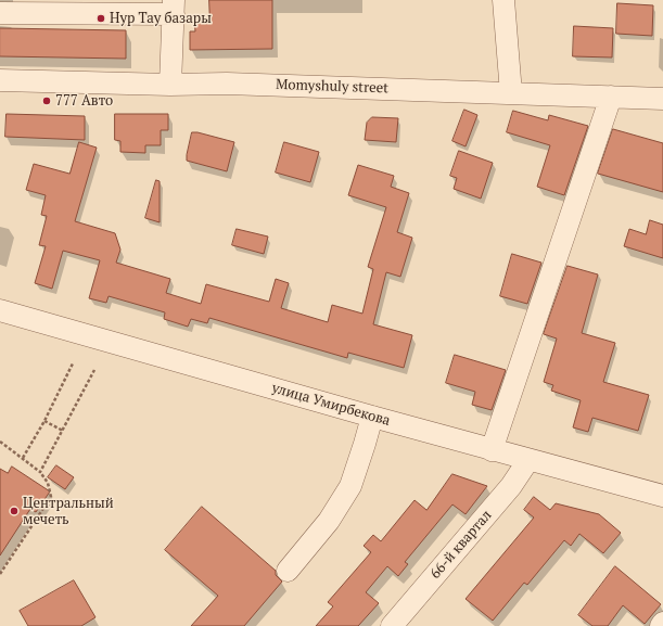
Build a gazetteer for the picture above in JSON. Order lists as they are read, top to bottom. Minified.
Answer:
{"streets":{"street":["Momyshuly street","улица Умирбекова","66-й квартал"]},"crossings":[["улица Умирбекова","66-й квартал"]],"places":["Нур Тау базары","777 Авто","Центральный мечеть"]}
